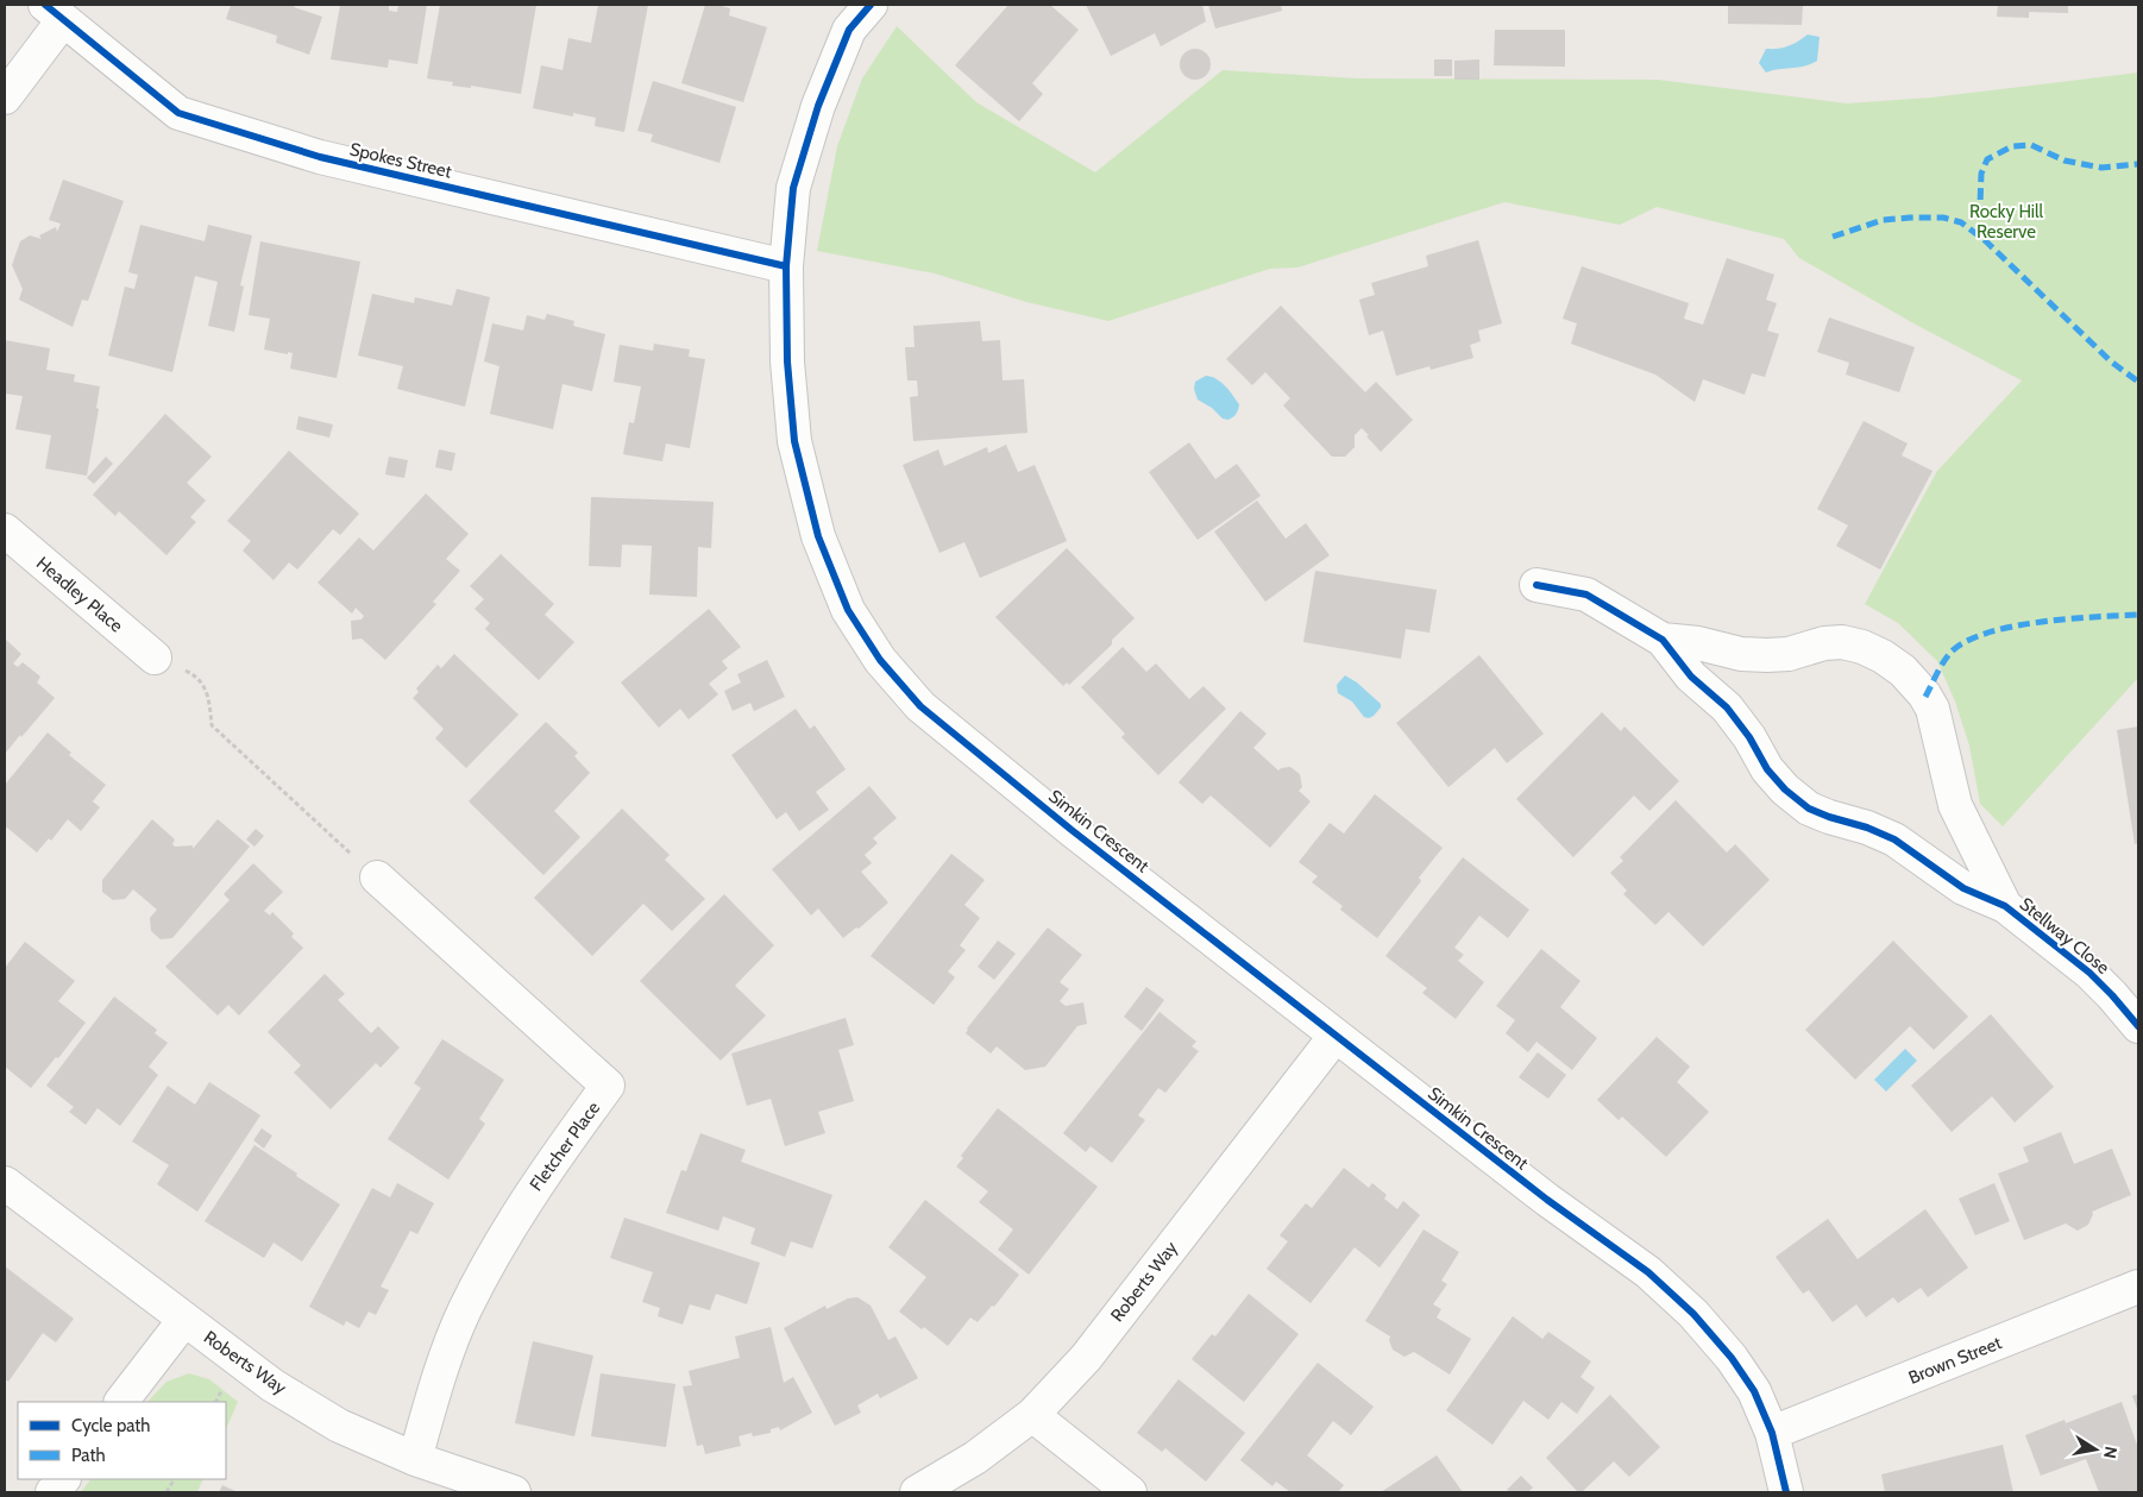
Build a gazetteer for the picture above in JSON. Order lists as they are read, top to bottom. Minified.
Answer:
{"streets":{"street":["Spokes Street","Headley Place","Simkin Crescent","Stellway Close","Fletcher Place","Roberts Way","Brown Street"]},"crossings":[["Spokes Street","Simkin Crescent"],["Simkin Crescent","Roberts Way"],["Simkin Crescent","Brown Street"],["Fletcher Place","Roberts Way"]],"parks":["Rocky Hill Reserve"],"legend":["Cycle path","Path"],"north":"right"}
